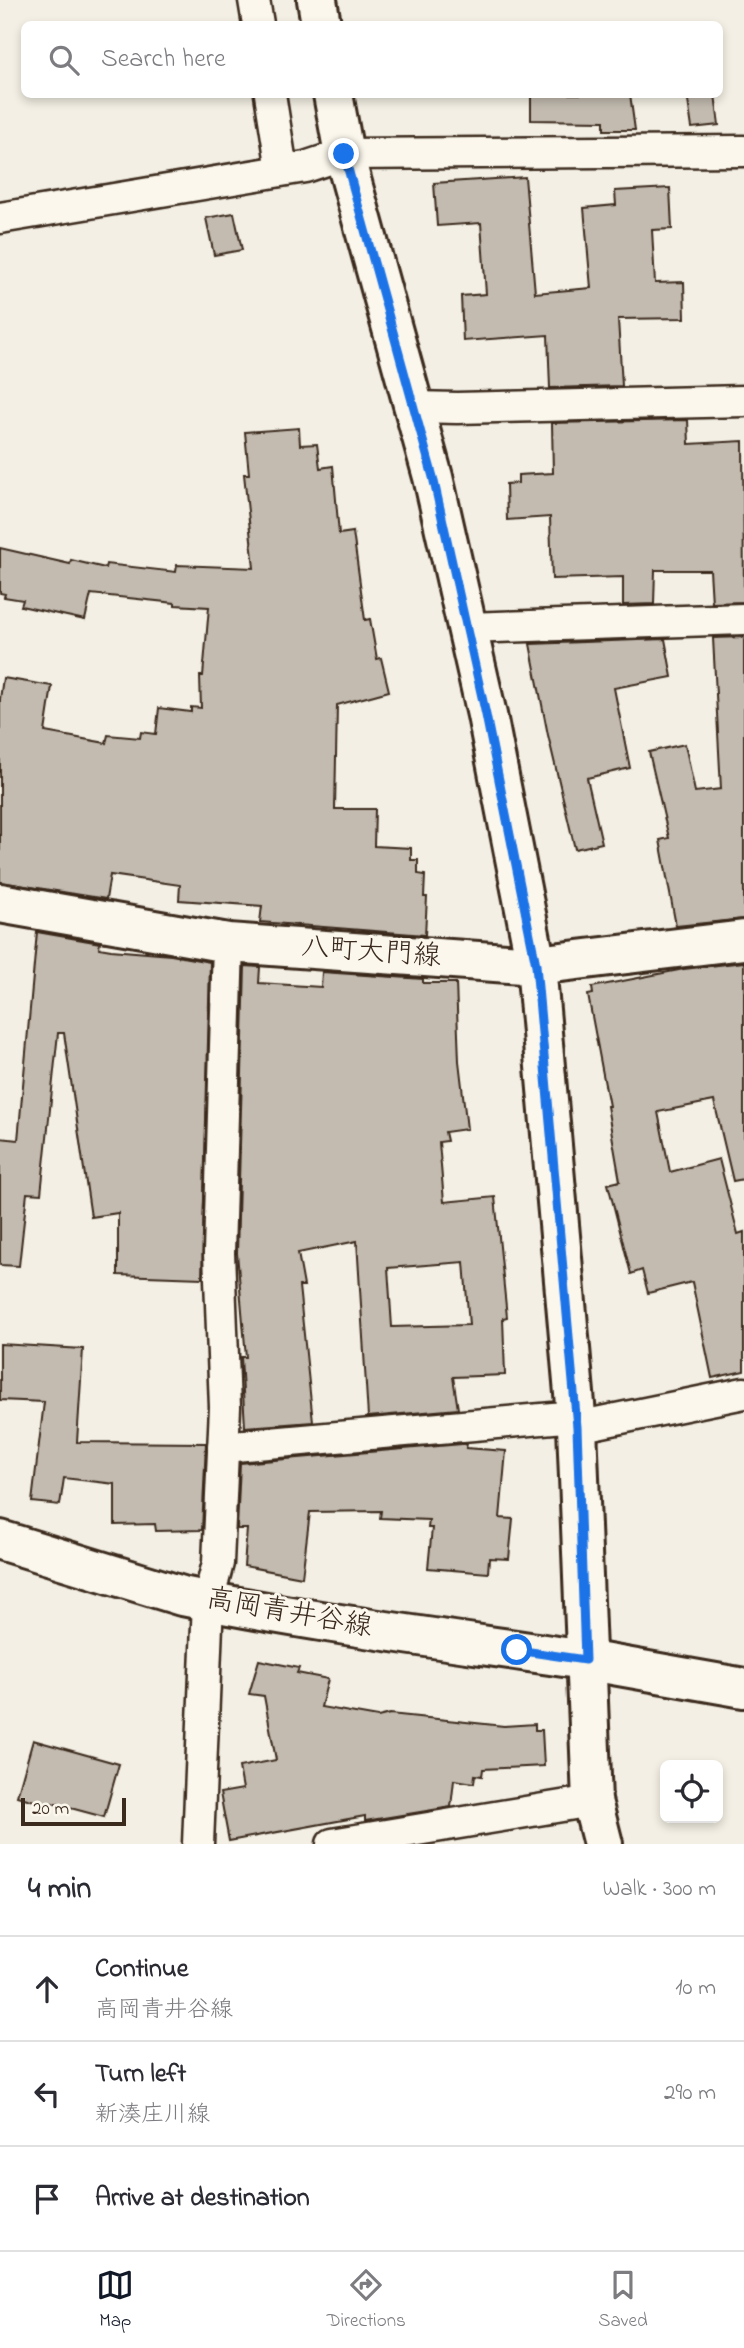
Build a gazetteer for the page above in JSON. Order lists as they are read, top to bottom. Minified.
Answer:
{"streets":{"main road":["八町大門線","高岡青井谷線"]},"scale_bar":"20 m","page":{"search":"Search here","scale":"20 m","heading":["4 min","Walk · 300 m"],"list":[["Continue","高岡青井谷線","10 m"],["Turn left","新湊庄川線","290 m"],"Arrive at destination"],"nav":["Map","Directions","Saved"]}}
